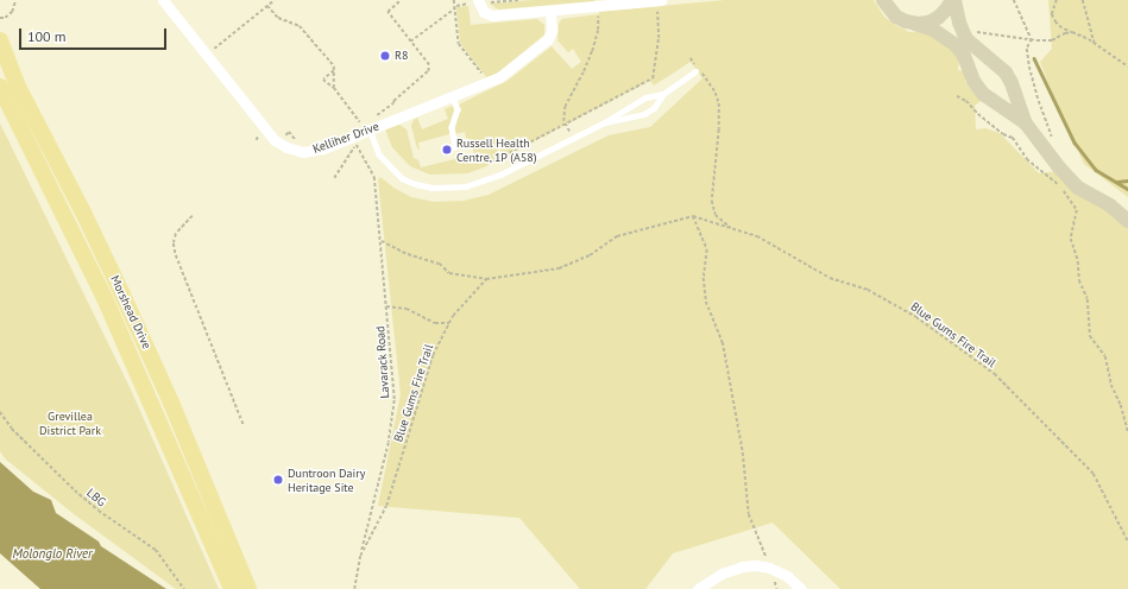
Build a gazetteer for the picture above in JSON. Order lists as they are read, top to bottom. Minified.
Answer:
{"streets":{"main road":["Morshead Drive"],"street":["Kelliher Drive"],"path":["Blue Gums Fire Trail","Lavarack Road","LBG"]},"crossings":[["Blue Gums Fire Trail","Lavarack Road"]],"water":["Molonglo River"],"parks":["Grevillea District Park"],"places":["R8","Russell Health Centre, 1P (A58)","Duntroon Dairy Heritage Site"],"scale_bar":"100 m"}
